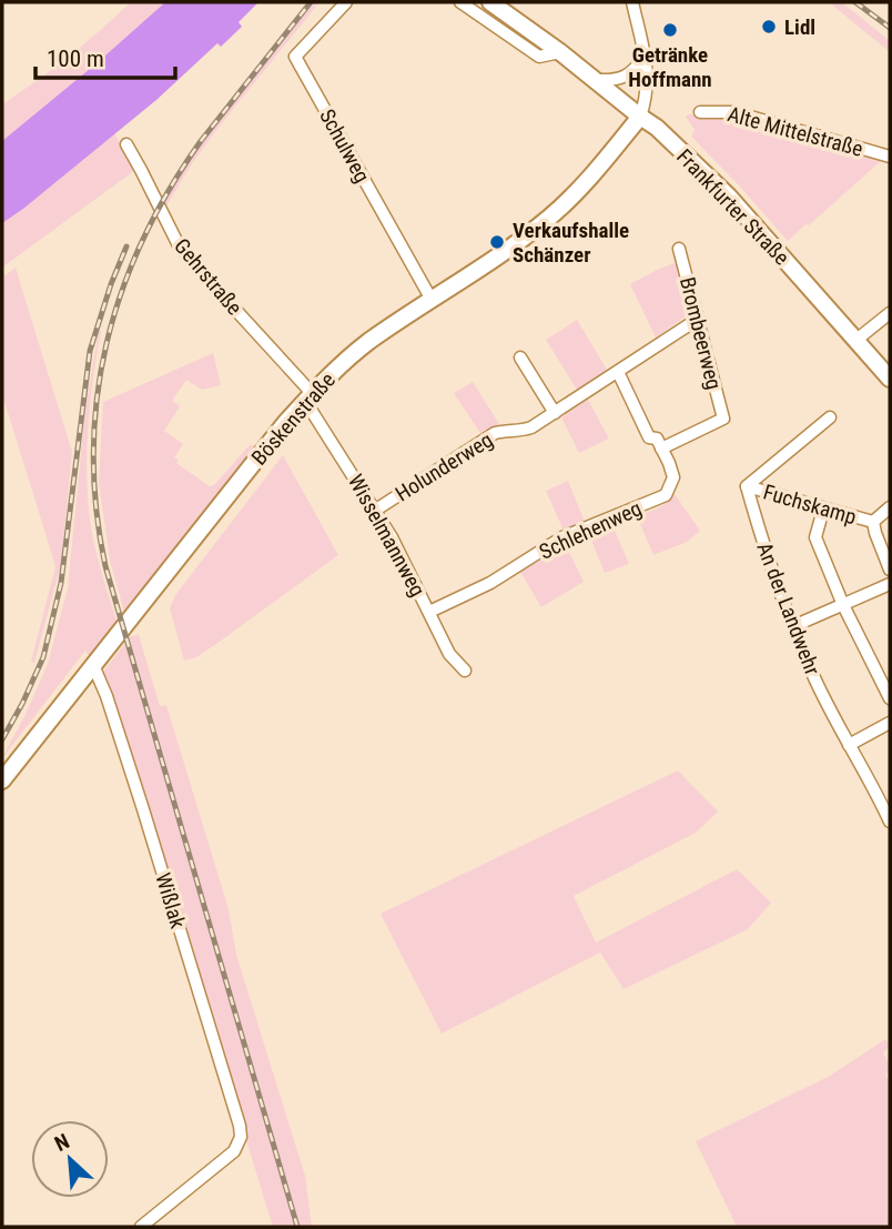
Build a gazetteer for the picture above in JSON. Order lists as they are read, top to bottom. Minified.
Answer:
{"streets":{"main road":["Frankfurter Straße","Böskenstraße"],"street":["Alte Mittelstraße","Schulweg","Gehrstraße","Brombeerweg","Holunderweg","Fuchskamp","Schlehenweg","Wisselmannweg","An der Landwehr","Wißlak"]},"crossings":[["Schulweg","Böskenstraße"],["Frankfurter Straße","Böskenstraße"],["Gehrstraße","Böskenstraße"],["Gehrstraße","Wisselmannweg"],["Brombeerweg","Holunderweg"],["Brombeerweg","Schlehenweg"],["Böskenstraße","Wisselmannweg"],["Böskenstraße","Wißlak"],["Holunderweg","Schlehenweg"],["Holunderweg","Wisselmannweg"],["Fuchskamp","An der Landwehr"],["Schlehenweg","Wisselmannweg"]],"places":["Lidl","Getränke Hoffmann","Verkaufshalle Schänzer"],"scale_bar":"100 m","north":"top left"}
